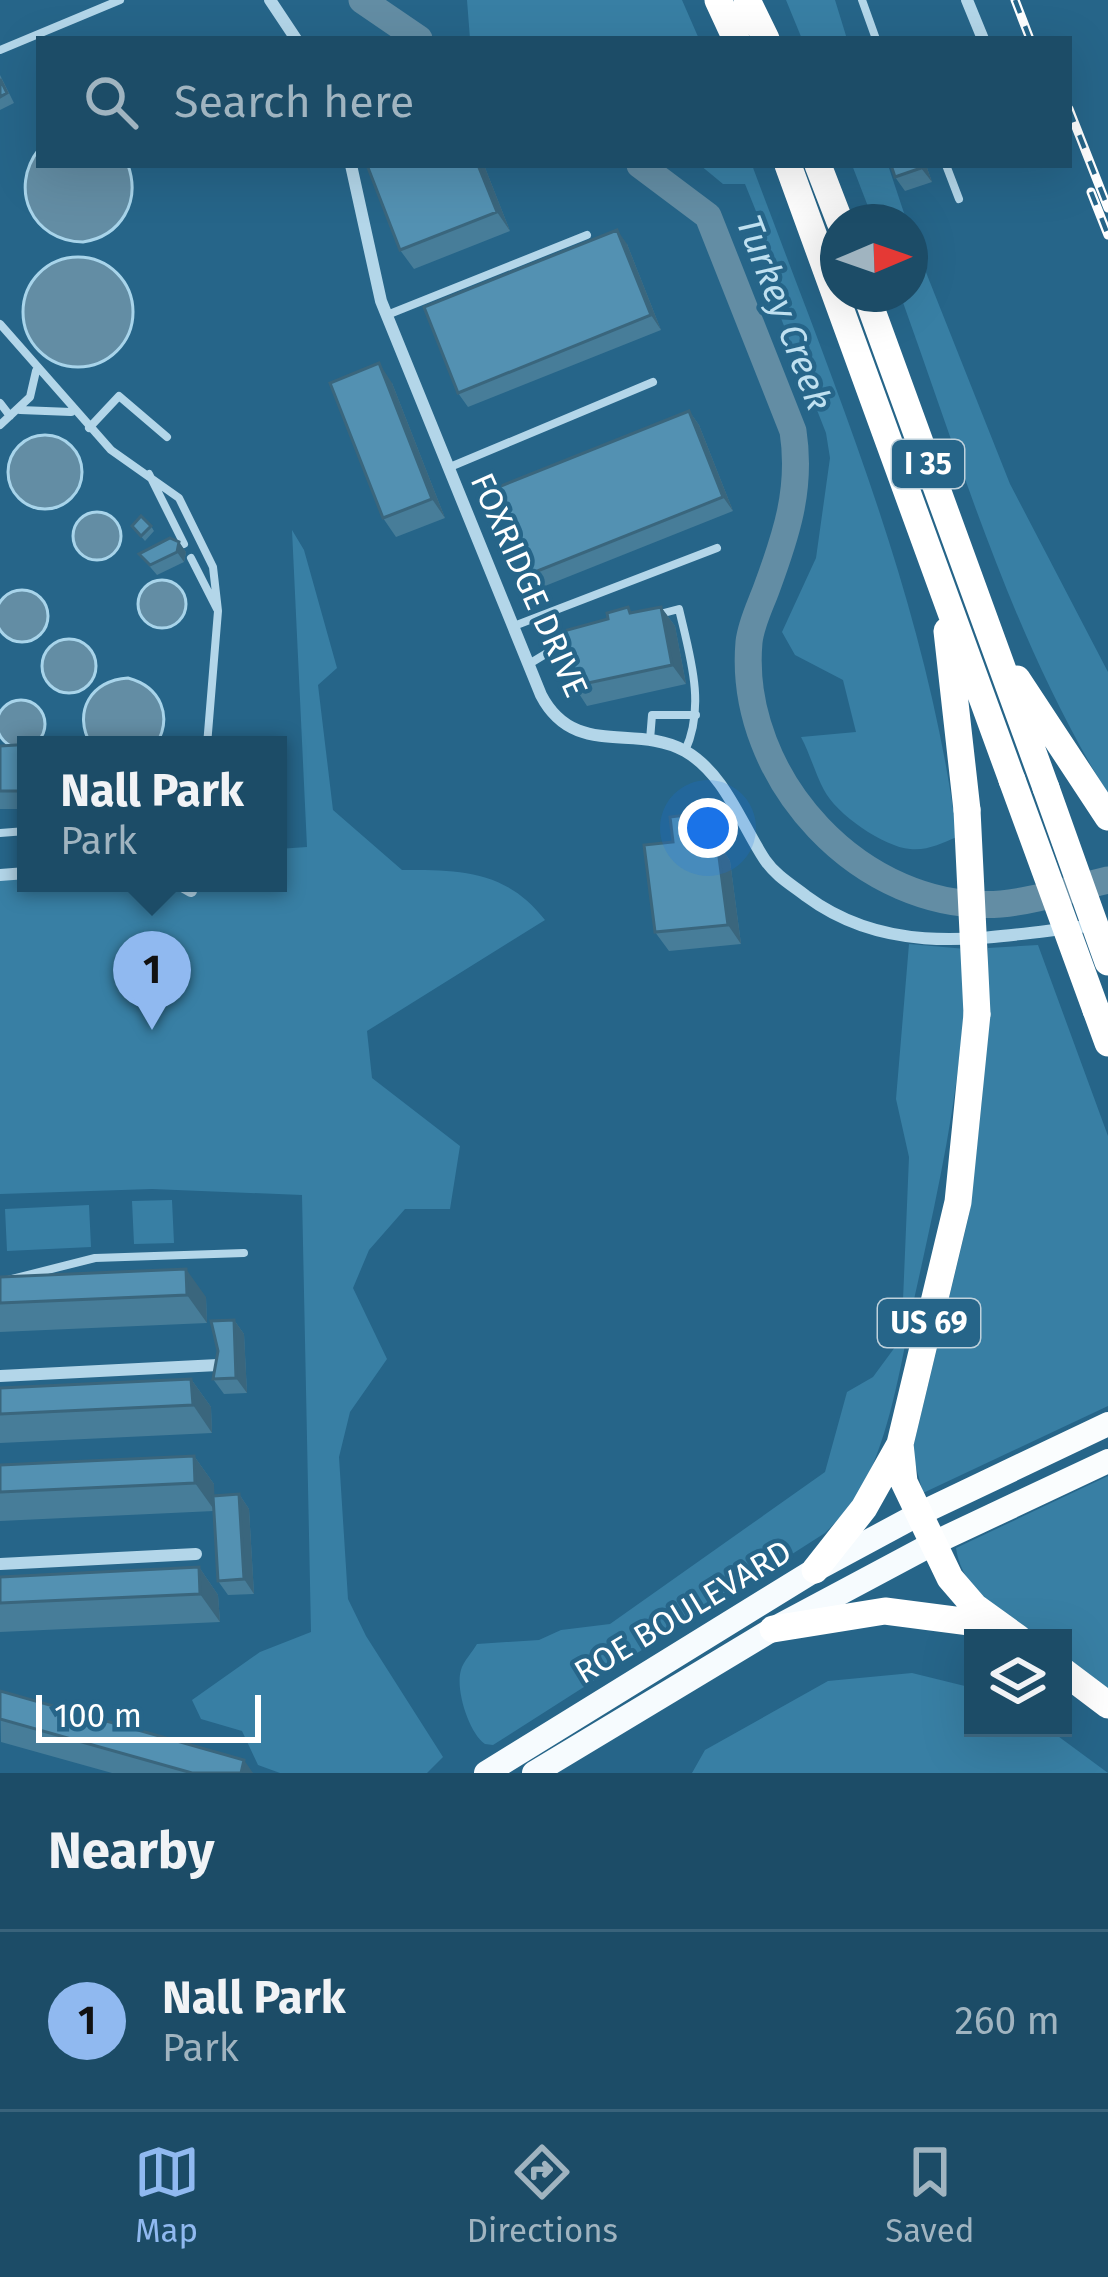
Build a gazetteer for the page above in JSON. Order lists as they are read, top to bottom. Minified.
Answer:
{"streets":{"highway":["I 35","US 69"],"main road":["ROE BOULEVARD"],"street":["FOXRIDGE DRIVE"]},"crossings":[["I 35","US 69"],["US 69","ROE BOULEVARD"]],"water":["Turkey Creek"],"scale_bar":"100 m","north":"right","page":{"search":"Search here","popup":["Nall Park","Park"],"pins":"1","scale":"100 m","heading":"Nearby","list":[{"mark":"1","name":"Nall Park","note":"Park","value":"260 m"}],"nav":["Map","Directions","Saved"]}}
